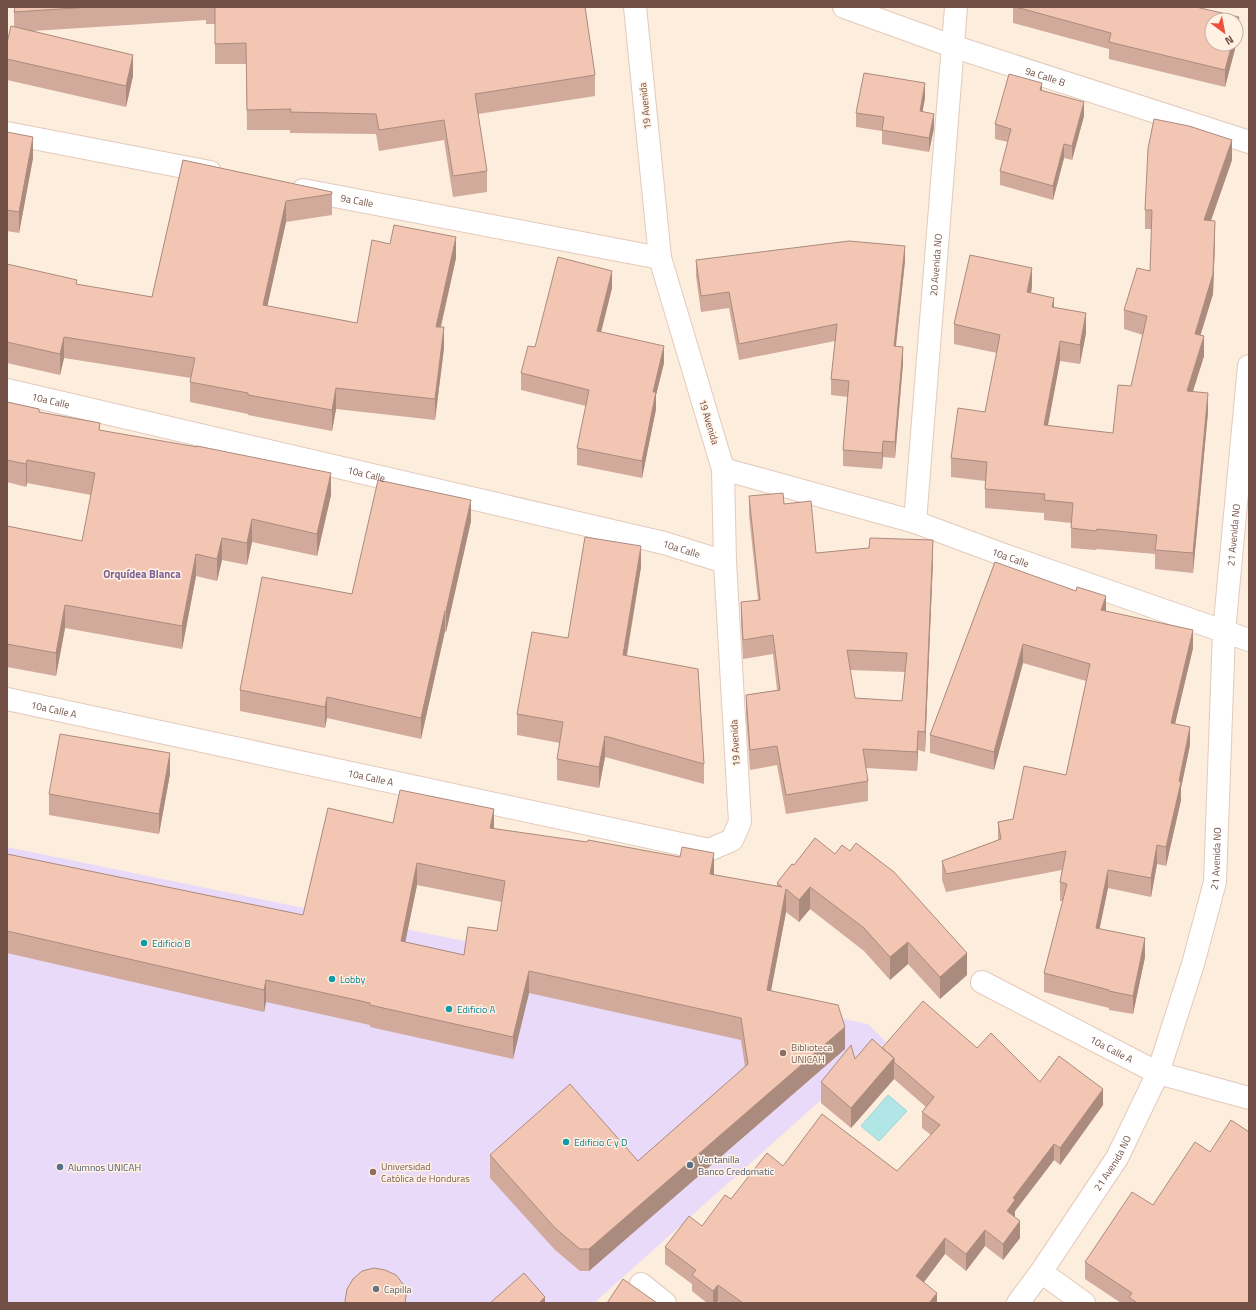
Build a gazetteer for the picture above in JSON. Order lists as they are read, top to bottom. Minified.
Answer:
{"streets":{"street":["9a Calle B","19 Avenida","9a Calle","20 Avenida NO","10a Calle","21 Avenida NO","10a Calle A"]},"crossings":[["9a Calle B","20 Avenida NO"],["19 Avenida","9a Calle"],["19 Avenida","10a Calle"],["19 Avenida","10a Calle A"],["20 Avenida NO","10a Calle"],["10a Calle","21 Avenida NO"],["21 Avenida NO","10a Calle A"]],"districts":["Orquídea Blanca"],"places":["Edificio B","Lobby","Edificio A","Biblioteca UNICAH","Edificio C y D","Ventanilla Banco Credomatic","Alumnos UNICAH","Universidad Católica de Honduras","Capilla"],"north":"bottom right"}
